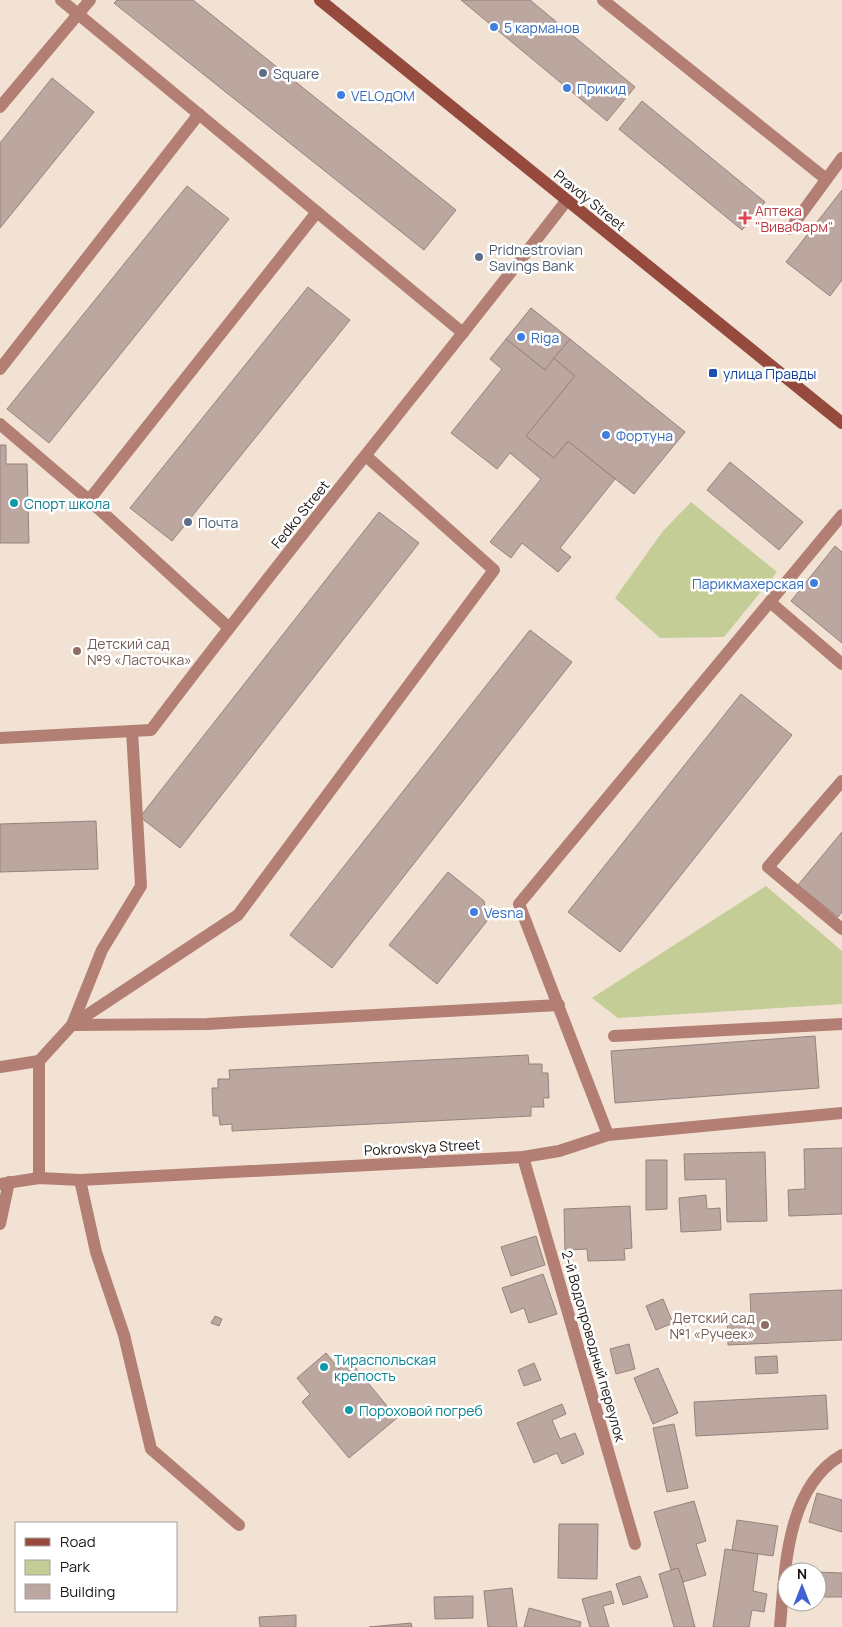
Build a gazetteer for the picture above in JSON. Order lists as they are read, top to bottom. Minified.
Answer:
{"streets":{"main road":["Pravdy Street"],"street":["Fedko Street","Pokrovskya Street","2-й Водопроводный переулок"]},"crossings":[["Pravdy Street","Fedko Street"],["Pokrovskya Street","2-й Водопроводный переулок"]],"places":{"other":["5 карманов","Square","Прикид","VELOдOM","Pridnestrovian Savings Bank","Riga","Фортуна","Спорт школа","Почта","Парикмахерская","Детский сад №9 «Ласточка»","Vesna","Детский сад №1 «Ручеек»","Тираспольская крепость","Пороховой погреб"],"health":["Аптека \"ВиваФарм\""],"transit":["улица Правды"]},"legend":["Road","Park","Building"],"north":"top"}
